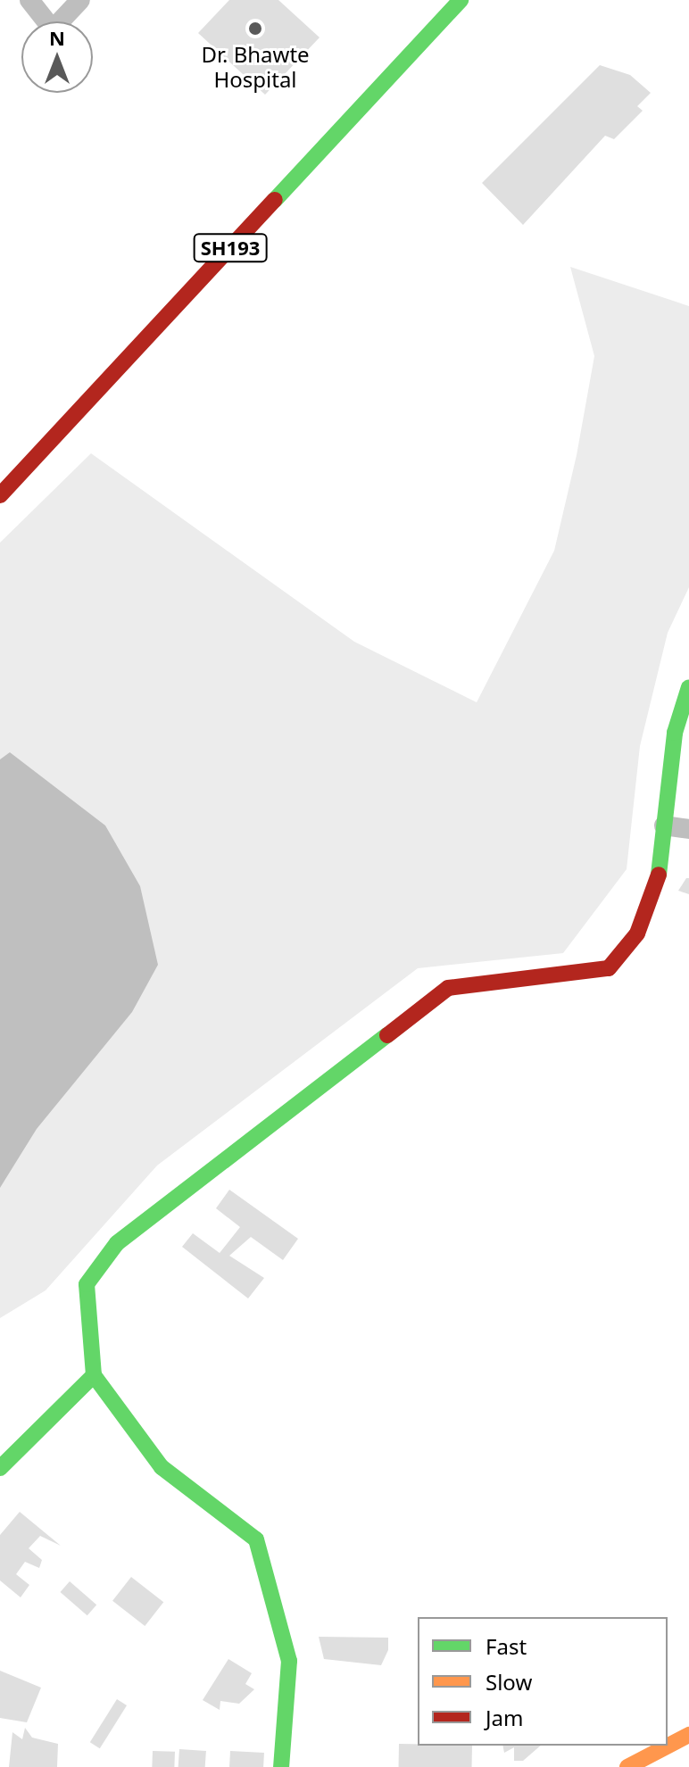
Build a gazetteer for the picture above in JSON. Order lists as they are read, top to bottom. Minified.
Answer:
{"streets":{"main road":["SH193"]},"places":["Dr. Bhawte Hospital"],"legend":["Fast","Slow","Jam"],"north":"top"}
